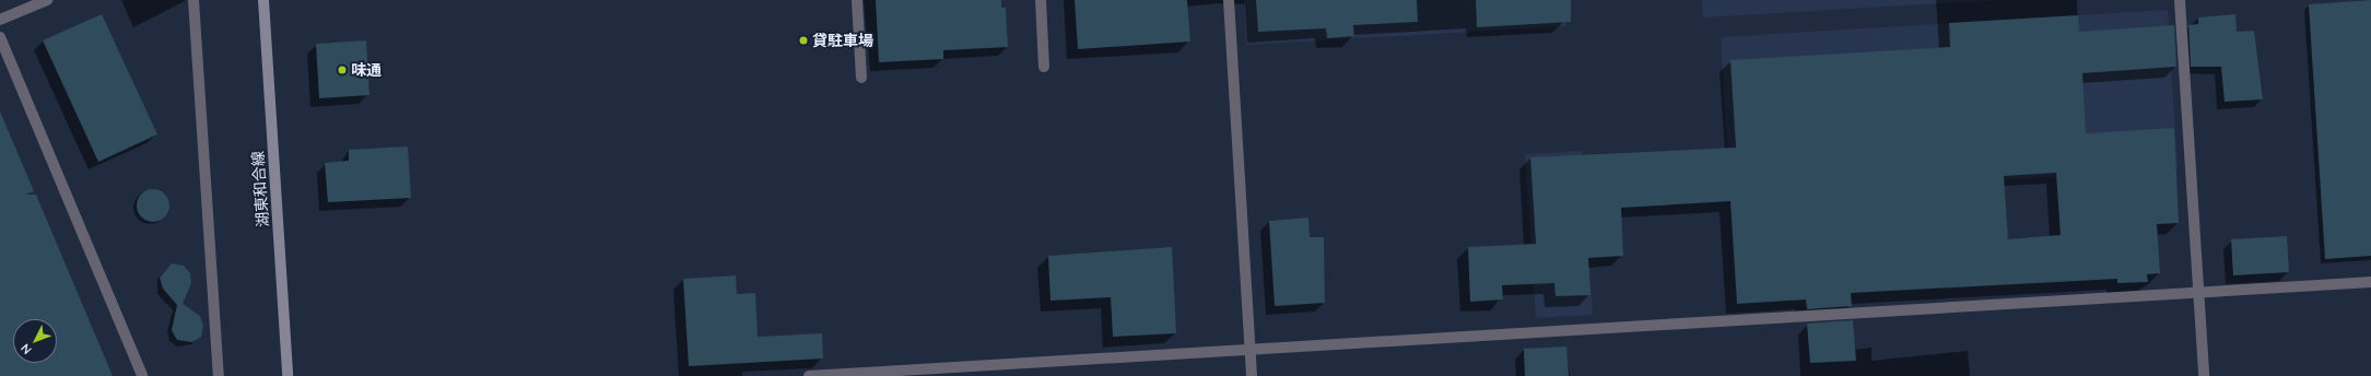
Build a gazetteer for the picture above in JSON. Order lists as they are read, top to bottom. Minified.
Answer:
{"streets":{"main road":["湖東和合線"]},"places":["貸駐車場","味通"],"north":"bottom left"}
